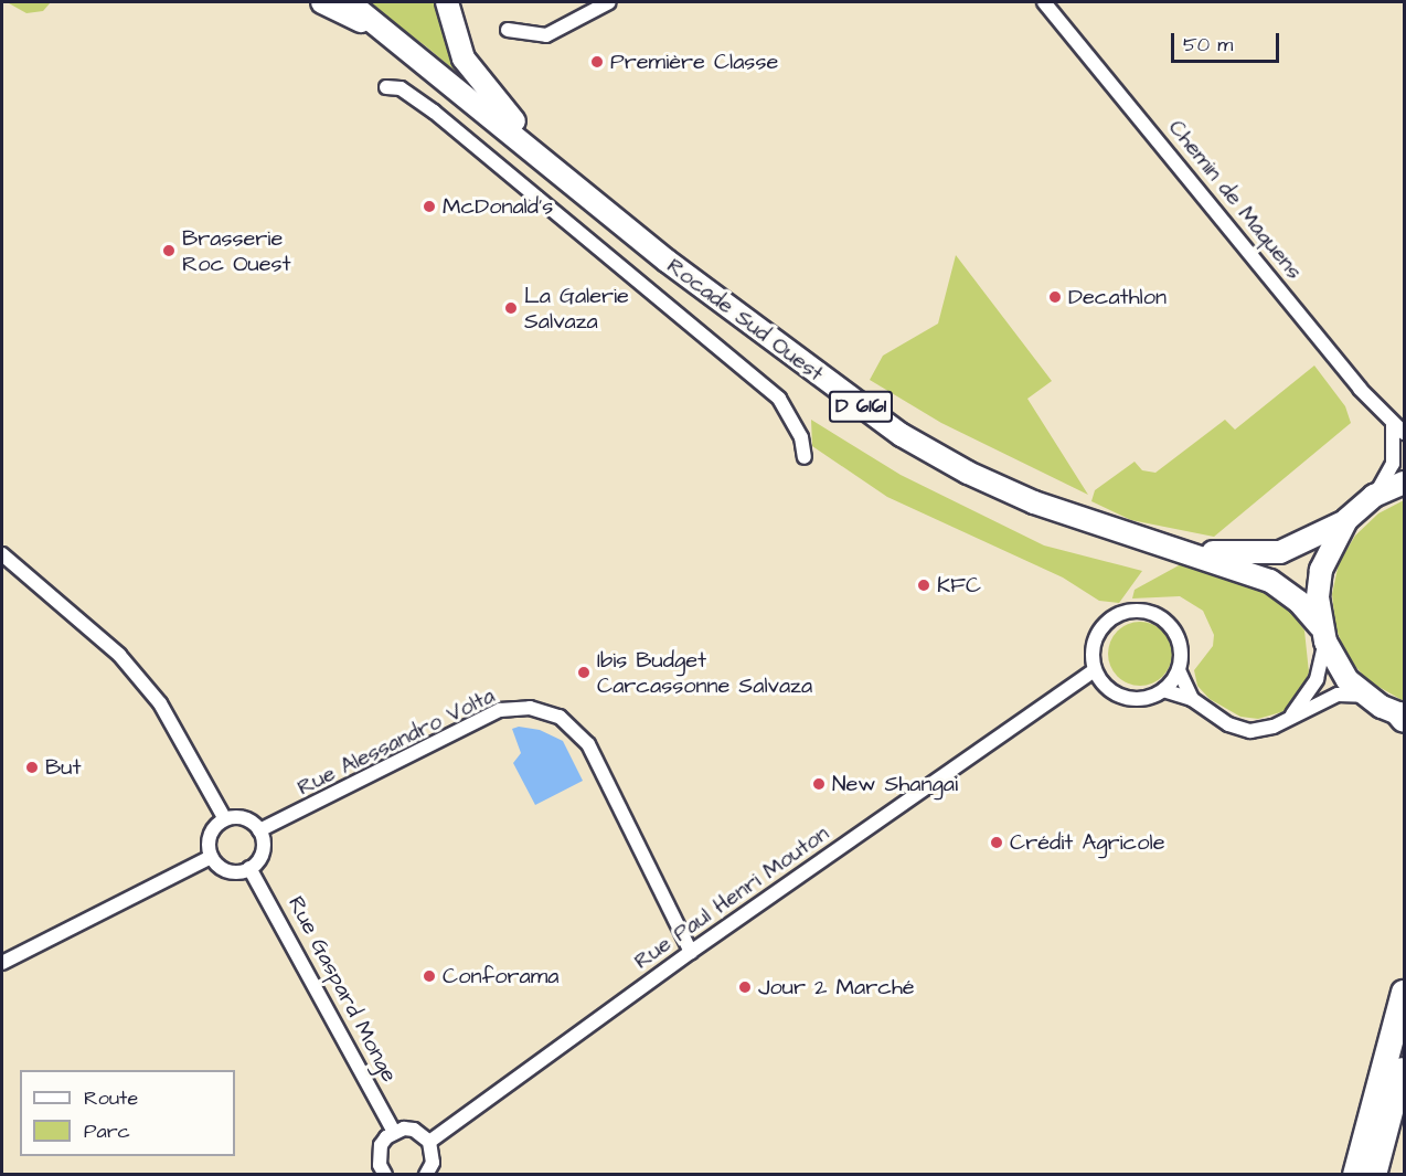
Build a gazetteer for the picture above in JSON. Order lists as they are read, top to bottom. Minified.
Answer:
{"streets":{"main road":["Rocade Sud Ouest","D 6161"],"street":["Chemin de Maquens","Rue Alessandro Volta","Rue Paul Henri Mouton","Rue Gaspard Monge"]},"crossings":[["Rue Alessandro Volta","Rue Paul Henri Mouton"],["Rue Alessandro Volta","Rue Gaspard Monge"]],"places":["Première Classe","McDonald's","Brasserie Roc Ouest","Decathlon","La Galerie Salvaza","KFC","Ibis Budget Carcassonne Salvaza","But","New Shangai","Crédit Agricole","Conforama","Jour 2 Marché"],"legend":["Route","Parc"],"scale_bar":"50 m"}
